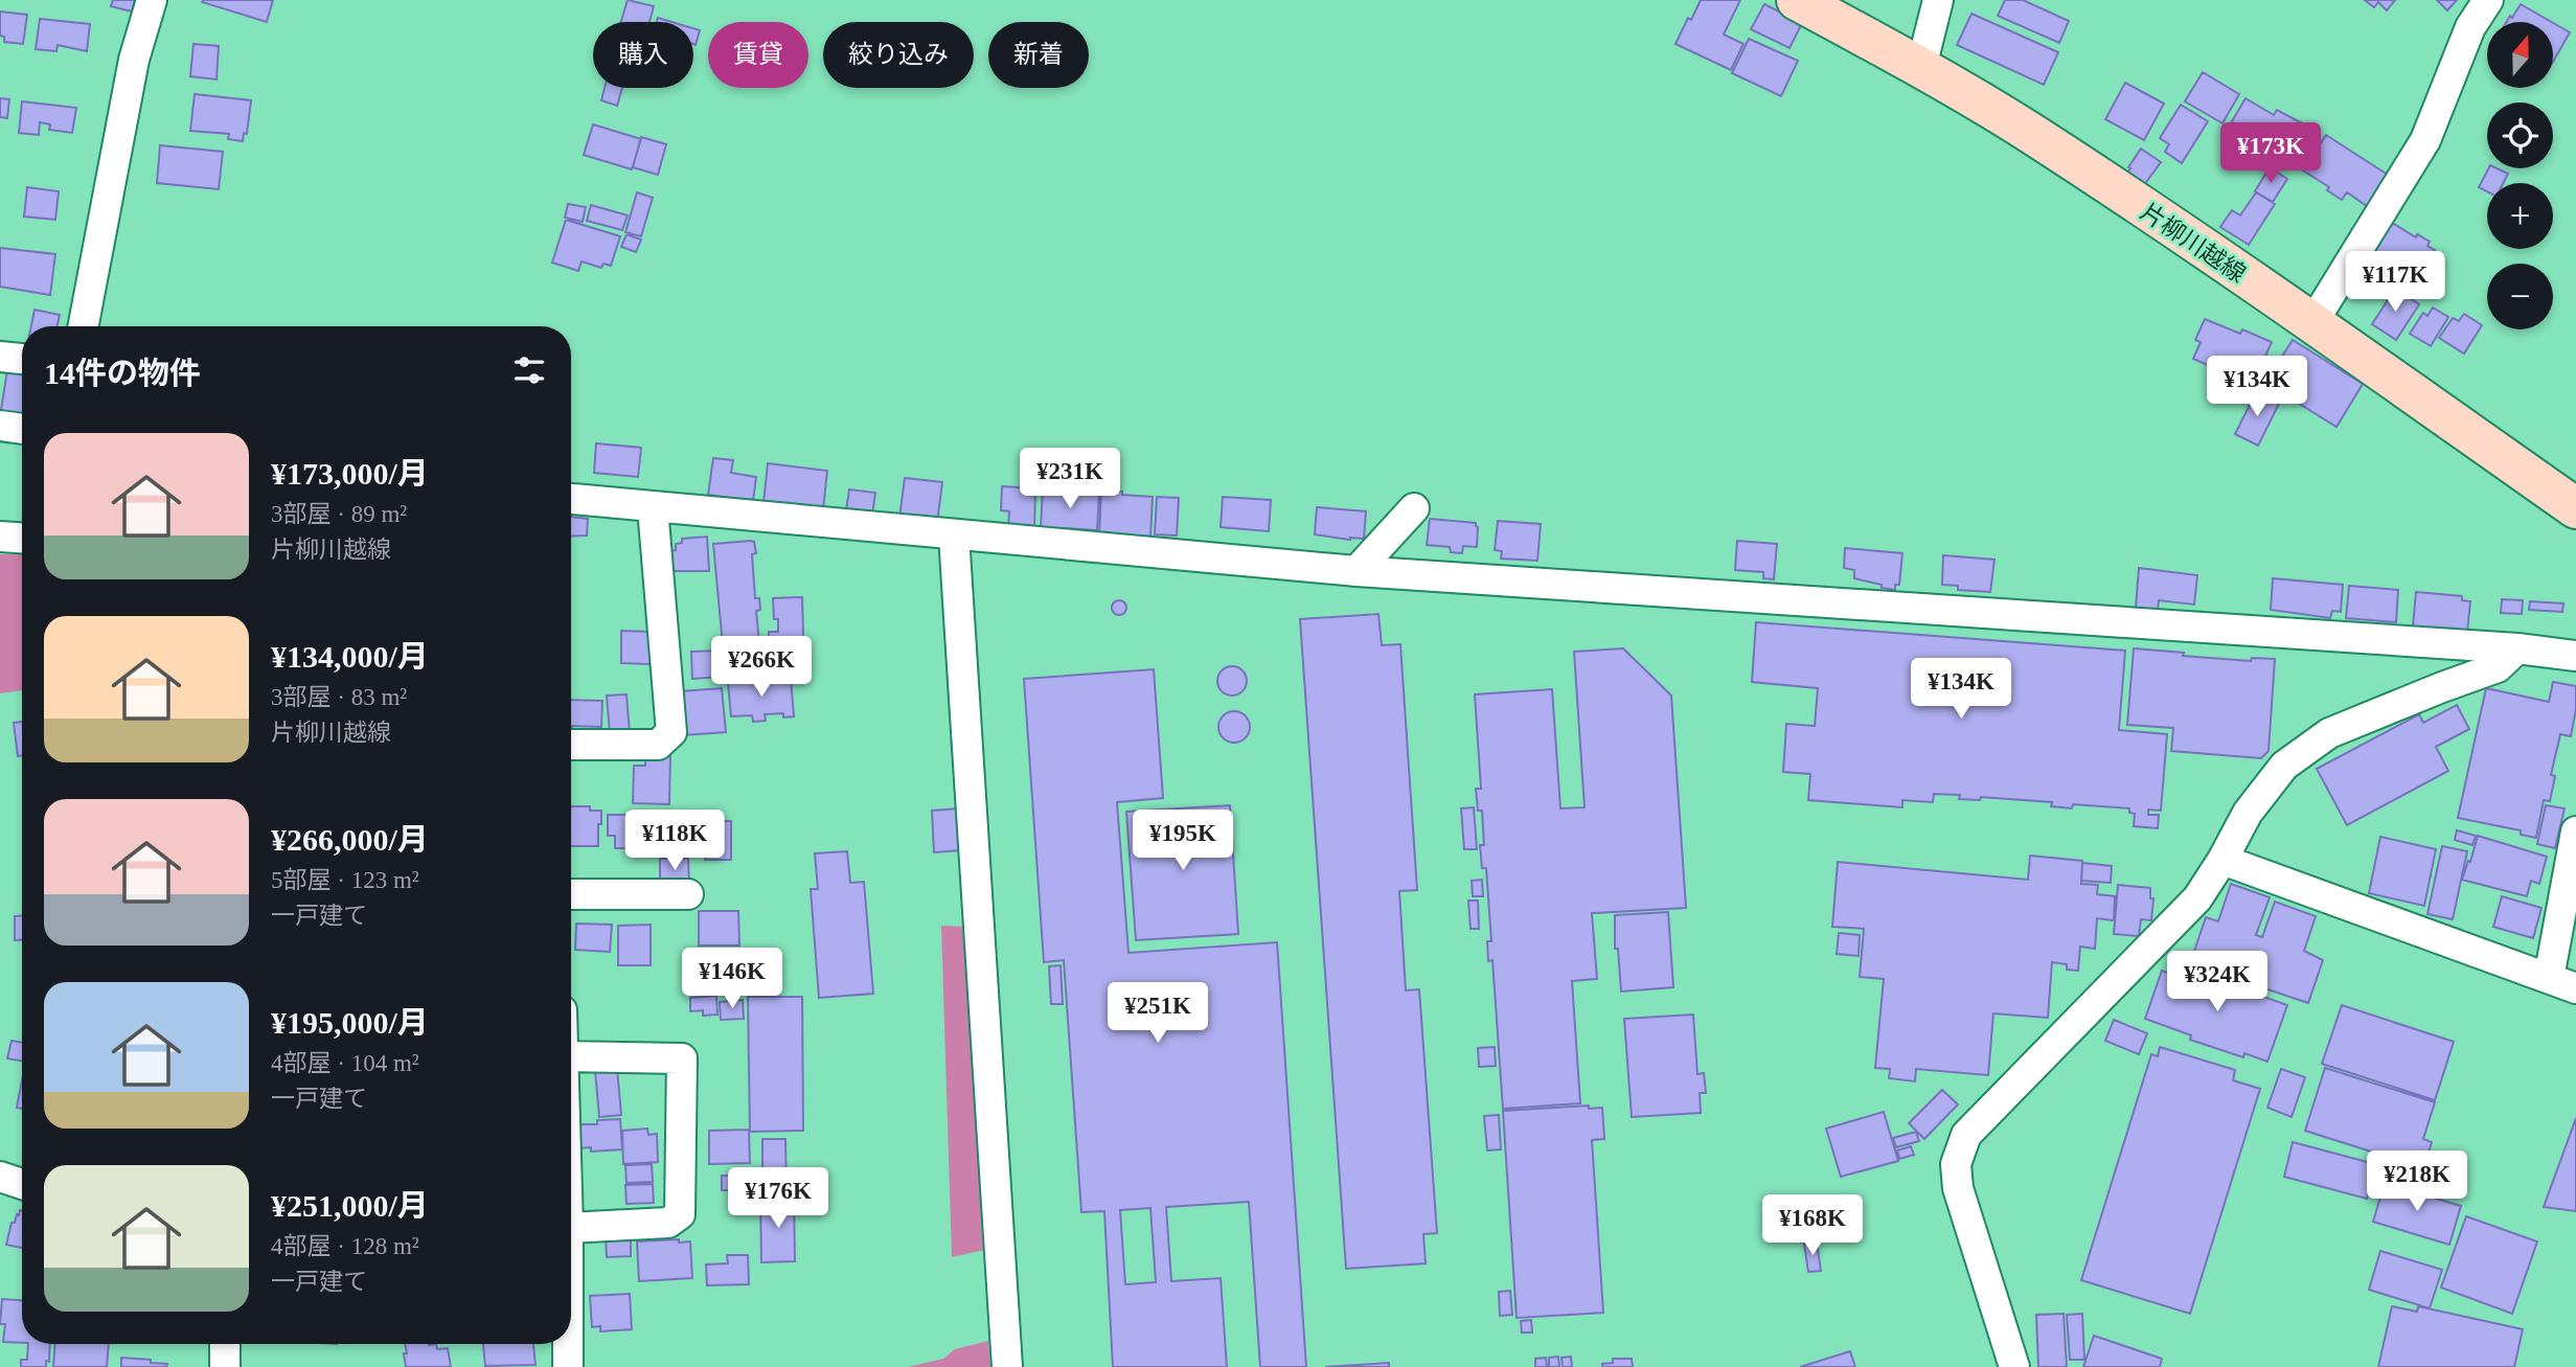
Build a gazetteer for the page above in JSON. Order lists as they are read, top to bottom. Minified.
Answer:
{"streets":{"main road":["片柳川越線"]},"north":"top","page":{"map_buttons":["+","−"],"chip":["購入","賃貸","絞り込み","新着"],"price":["¥173K","¥117K","¥134K","¥231K","¥266K","¥134K","¥118K","¥195K","¥146K","¥324K","¥251K","¥218K","¥176K","¥168K"],"heading":"14件の物件","list":[{"name":"¥173,000/月","note":"3部屋 · 89 m² · 片柳川越線"},{"name":"¥134,000/月","note":"3部屋 · 83 m² · 片柳川越線"},{"name":"¥266,000/月","note":"5部屋 · 123 m² · 一戸建て"},{"name":"¥195,000/月","note":"4部屋 · 104 m² · 一戸建て"},{"name":"¥251,000/月","note":"4部屋 · 128 m² · 一戸建て"}]}}
